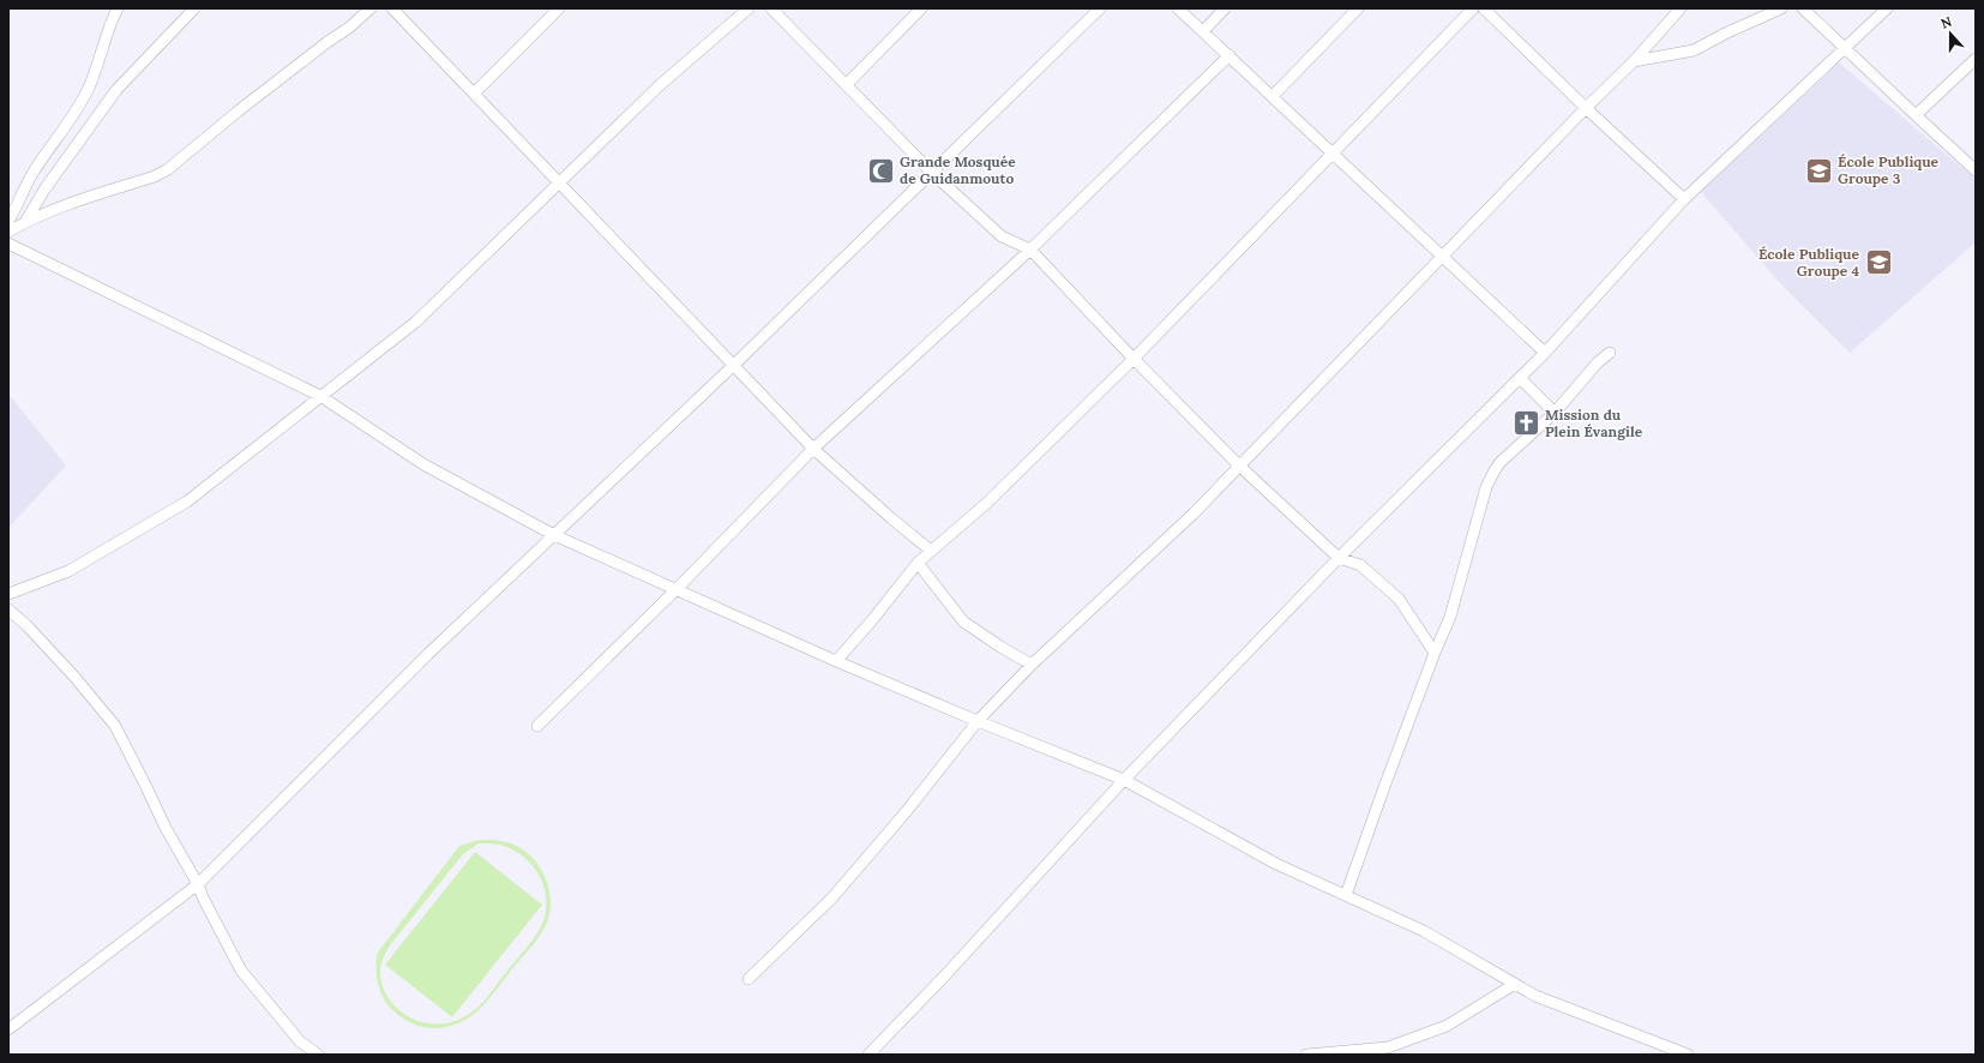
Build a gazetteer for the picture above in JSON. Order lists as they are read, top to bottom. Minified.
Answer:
{"places":{"mosque":["Grande Mosquée de Guidanmouto"],"school or university":["École Publique Groupe 3","École Publique Groupe 4"],"church":["Mission du Plein Évangile"]},"north":"top"}
